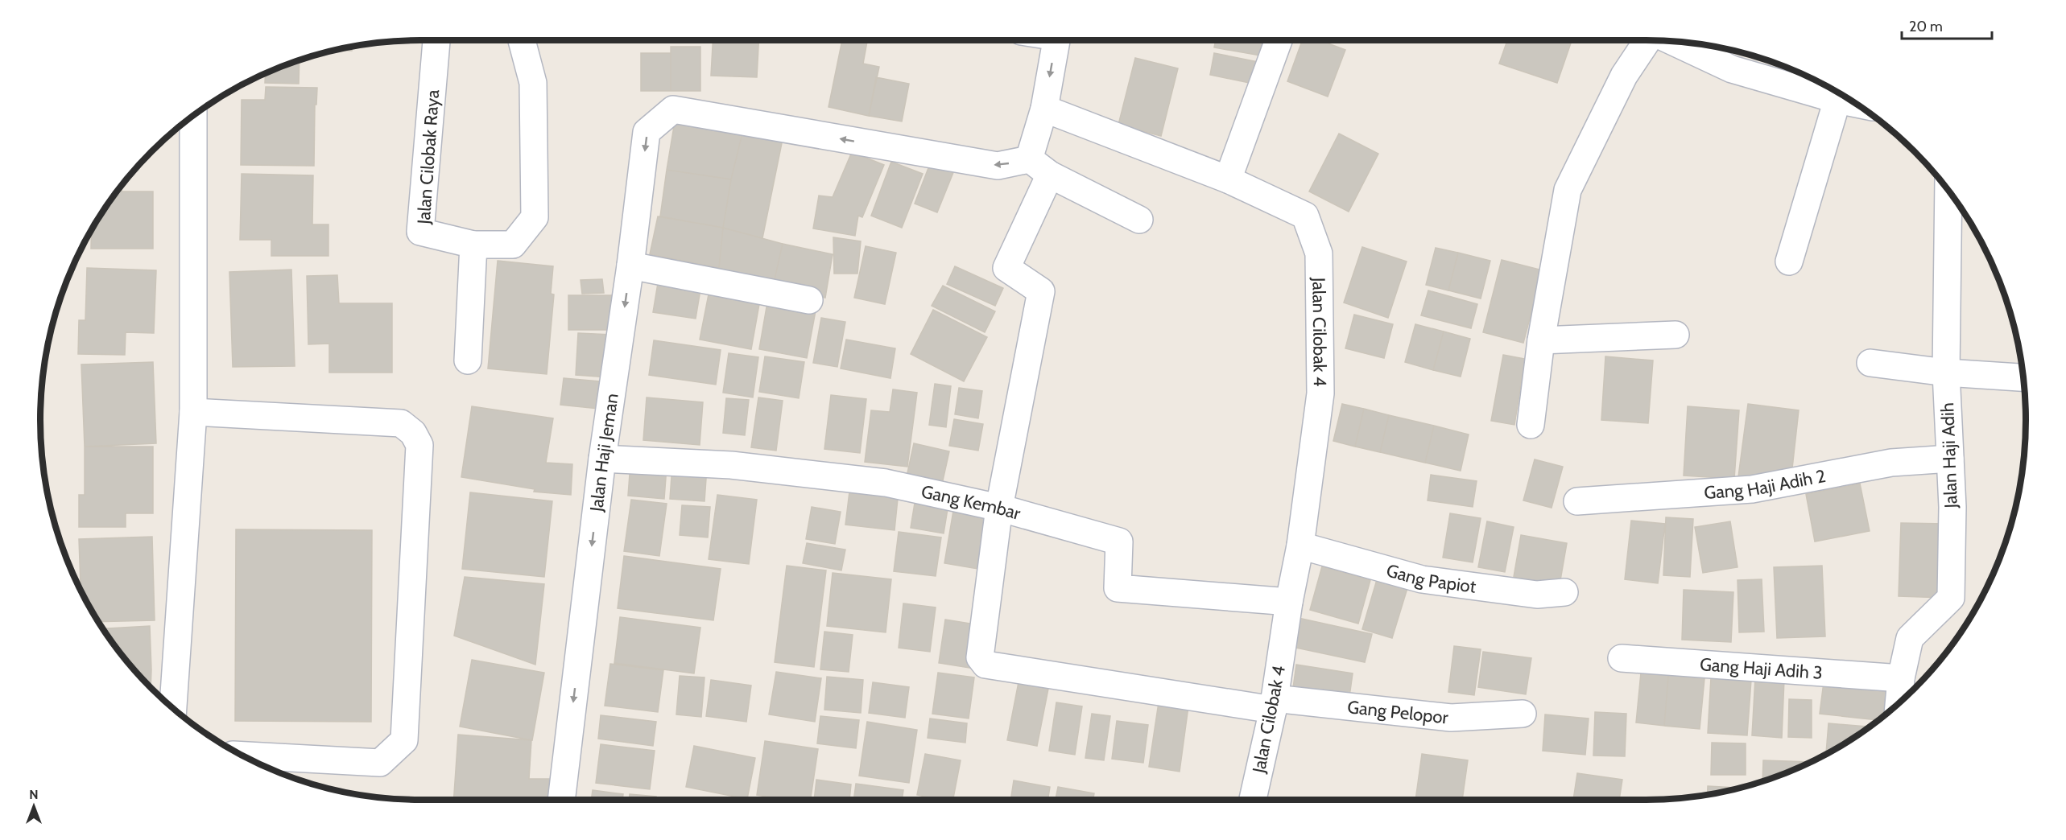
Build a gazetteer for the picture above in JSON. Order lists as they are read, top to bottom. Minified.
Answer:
{"streets":{"street":["Jalan Cilobak Raya","Jalan Cilobak 4","Jalan Haji Jeman","Jalan Haji Adih","Gang Haji Adih 2","Gang Kembar","Gang Papiot","Gang Haji Adih 3","Gang Pelopor"]},"crossings":[["Jalan Cilobak 4","Gang Kembar"],["Jalan Cilobak 4","Gang Papiot"],["Jalan Cilobak 4","Gang Pelopor"],["Jalan Haji Jeman","Gang Kembar"],["Jalan Haji Adih","Gang Haji Adih 2"],["Jalan Haji Adih","Gang Haji Adih 3"],["Gang Kembar","Gang Pelopor"]],"scale_bar":"20 m","north":"top"}
